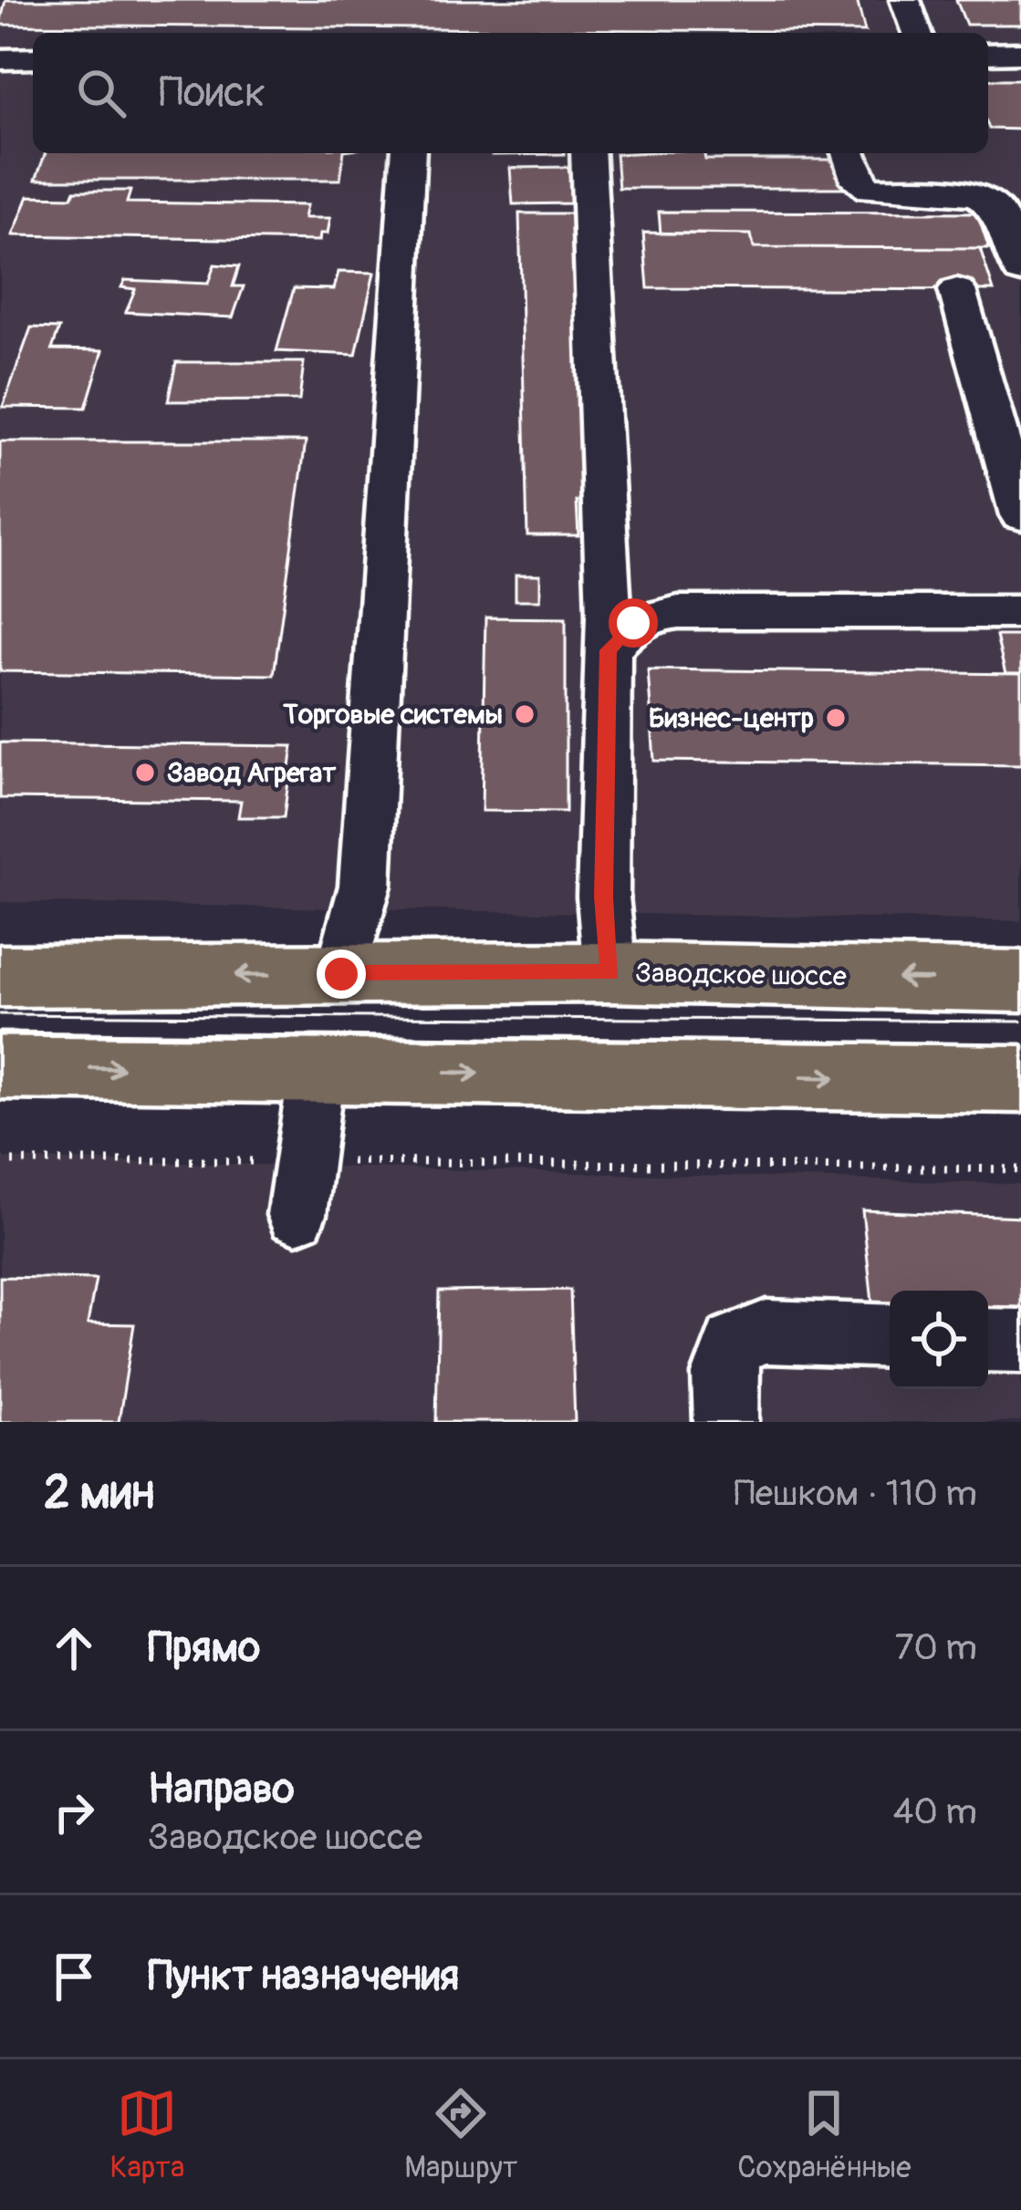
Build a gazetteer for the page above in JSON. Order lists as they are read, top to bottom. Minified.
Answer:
{"streets":{"main road":["Заводское шоссе"]},"places":["Торговые системы","Бизнес-центр","Завод Агрегат"],"page":{"search":"Поиск","heading":["2 мин","Пешком · 110 m"],"list":[["Прямо","70 m"],["Направо","Заводское шоссе","40 m"],"Пункт назначения"],"nav":["Карта","Маршрут","Сохранённые"]}}
